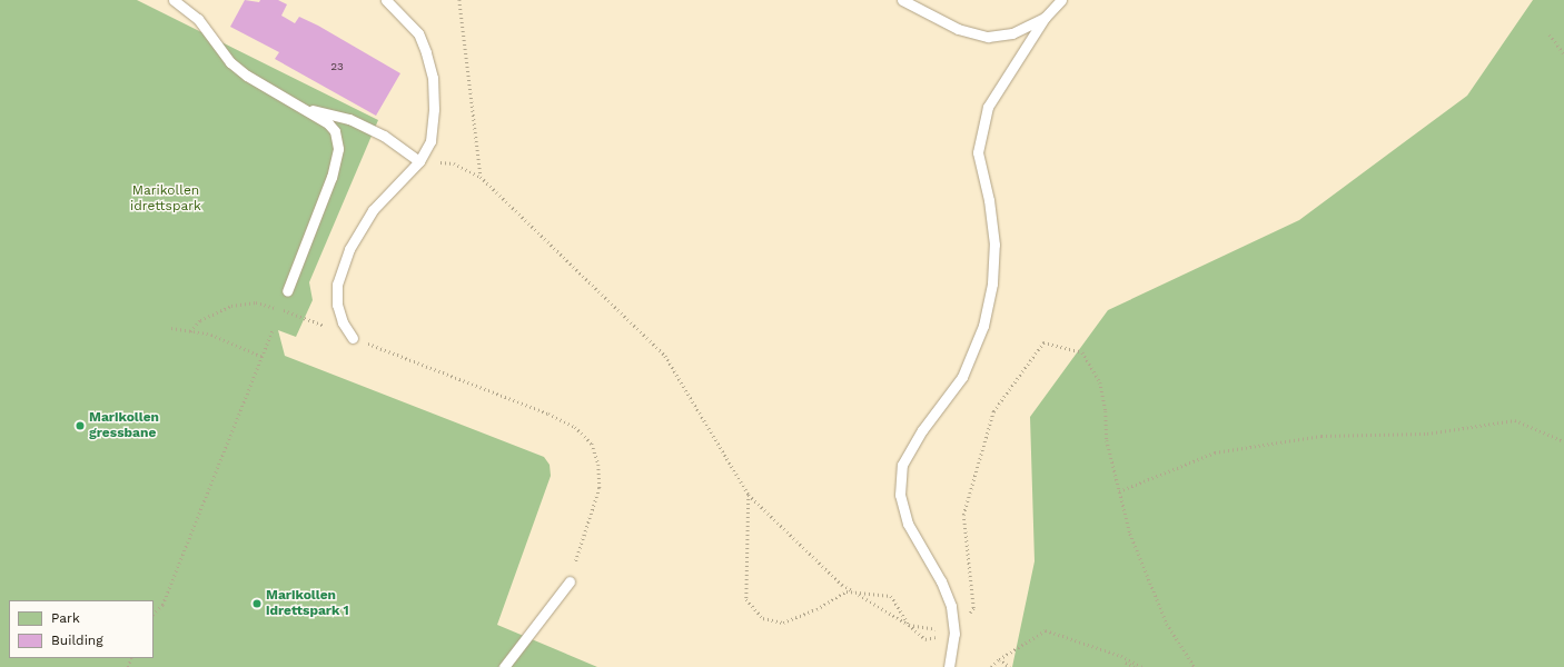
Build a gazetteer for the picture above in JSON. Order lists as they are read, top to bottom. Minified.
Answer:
{"parks":["Marikollen idrettspark"],"places":["Marikollen gressbane","Marikollen idrettspark 1"],"house_numbers":["23"],"legend":["Park","Building"]}
